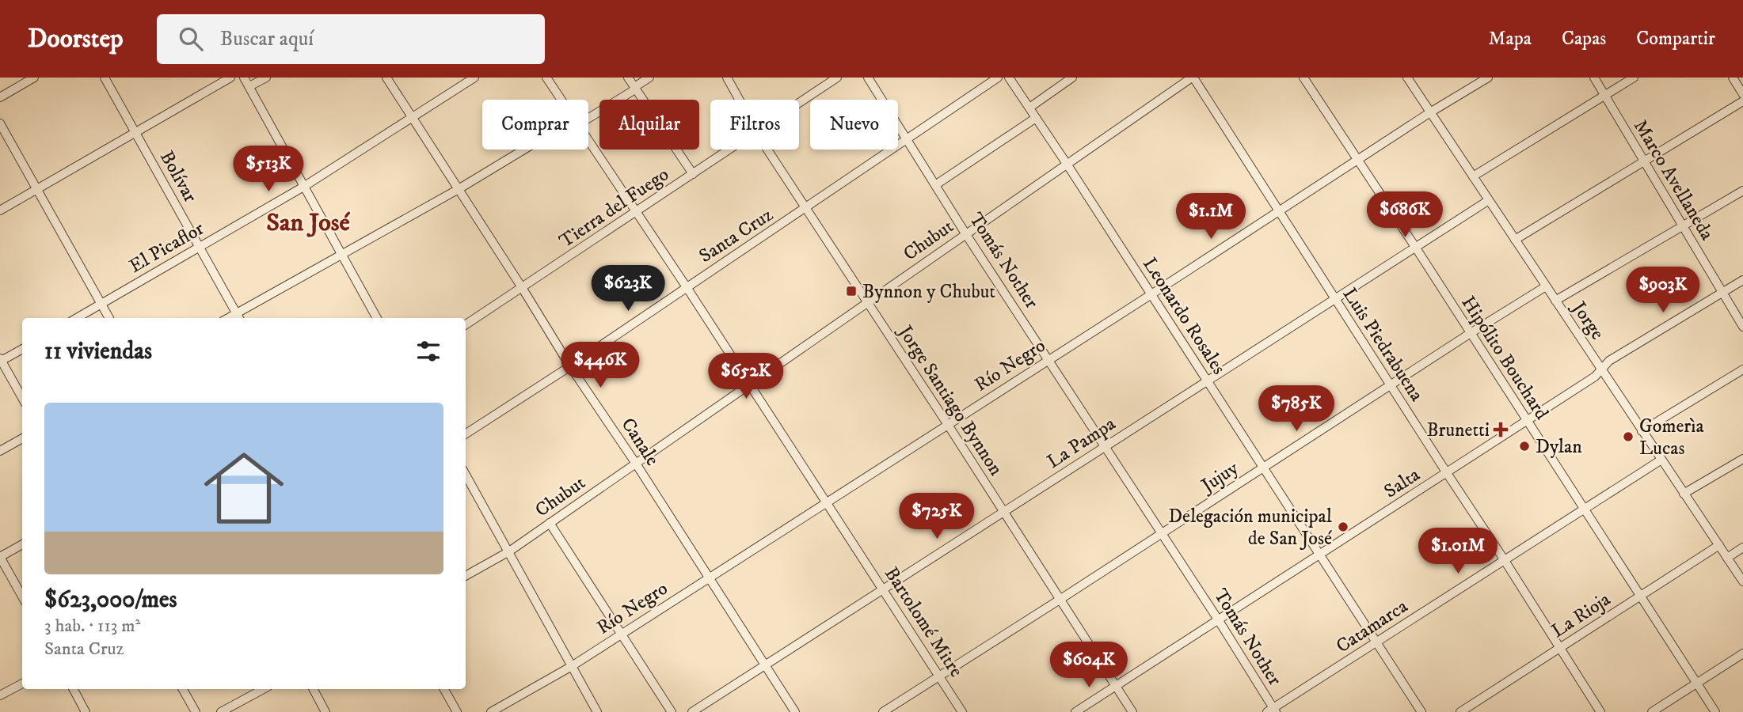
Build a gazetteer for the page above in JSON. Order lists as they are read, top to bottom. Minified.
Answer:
{"streets":{"street":["Bolívar","Marco Avellaneda","Tierra del Fuego","Santa Cruz","Chubut","El Picaflor","Tomás Nother","Leonardo Rosales","Jorge","Luis Piedrabuena","Hipólito Bouchard","Río Negro","Jorge Santiago Bynnon","Canale","La Pampa","Jujuy","Salta","La Rioja","Bartolomé Mitre","Catamarca"]},"crossings":[["Bolívar","El Picaflor"],["Marco Avellaneda","Salta"],["Tierra del Fuego","Canale"],["Tierra del Fuego","Bartolomé Mitre"],["Santa Cruz","Tomás Nother"],["Santa Cruz","Jorge Santiago Bynnon"],["Santa Cruz","Canale"],["Santa Cruz","Bartolomé Mitre"],["Chubut","Tomás Nother"],["Chubut","Leonardo Rosales"],["Chubut","Luis Piedrabuena"],["Chubut","Jorge Santiago Bynnon"],["Chubut","Canale"],["Chubut","Bartolomé Mitre"],["El Picaflor","Canale"],["Tomás Nother","Río Negro"],["Tomás Nother","La Pampa"],["Tomás Nother","Jujuy"],["Tomás Nother","Salta"],["Tomás Nother","Catamarca"],["Leonardo Rosales","Río Negro"],["Leonardo Rosales","La Pampa"],["Leonardo Rosales","Jujuy"],["Leonardo Rosales","Salta"],["Leonardo Rosales","Catamarca"],["Jorge","Río Negro"],["Jorge","La Pampa"],["Jorge","Jujuy"],["Jorge","Salta"],["Jorge","La Rioja"],["Jorge","Catamarca"],["Luis Piedrabuena","Río Negro"],["Luis Piedrabuena","La Pampa"],["Luis Piedrabuena","Jujuy"],["Luis Piedrabuena","Salta"],["Luis Piedrabuena","La Rioja"],["Luis Piedrabuena","Catamarca"],["Hipólito Bouchard","Río Negro"],["Hipólito Bouchard","La Pampa"],["Hipólito Bouchard","Jujuy"],["Hipólito Bouchard","Salta"],["Hipólito Bouchard","La Rioja"],["Hipólito Bouchard","Catamarca"],["Río Negro","Jorge Santiago Bynnon"],["Río Negro","Canale"],["Río Negro","Bartolomé Mitre"],["Jorge Santiago Bynnon","La Pampa"],["Jorge Santiago Bynnon","Jujuy"],["Jorge Santiago Bynnon","Salta"],["Canale","La Pampa"],["La Pampa","Bartolomé Mitre"],["Jujuy","Bartolomé Mitre"]],"districts":["San José"],"places":{"transit":["Bynnon y Chubut"],"health":["Brunetti"],"other":["Gomerìa Lucas","Dylan","Delegación municipal de San José"]},"page":{"header":"Doorstep","search":"Buscar aquí","nav":["Mapa","Capas","Compartir"],"chip":["Comprar","Alquilar","Filtros","Nuevo"],"price":["$513K","$686K","$1.1M","$623K","$903K","$446K","$652K","$785K","$725K","$1.01M","$604K"],"heading":"11 viviendas","list":[{"name":"$623,000/mes","note":"3 hab. · 113 m² · Santa Cruz"}]}}
